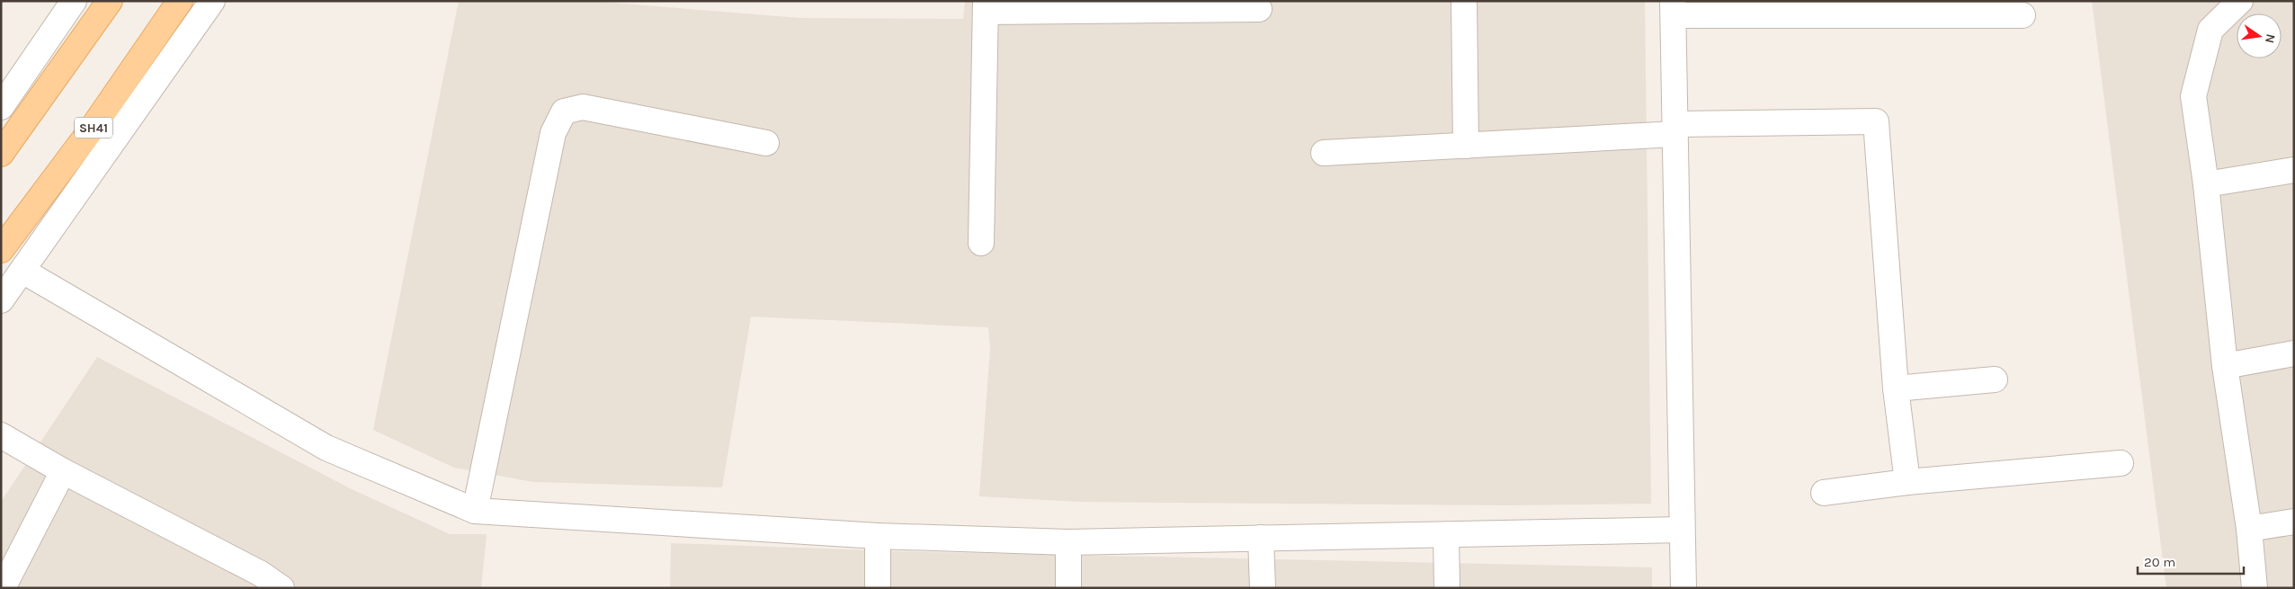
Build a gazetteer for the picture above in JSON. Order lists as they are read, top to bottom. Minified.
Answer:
{"streets":{"main road":["SH41"]},"scale_bar":"20 m","north":"right"}
